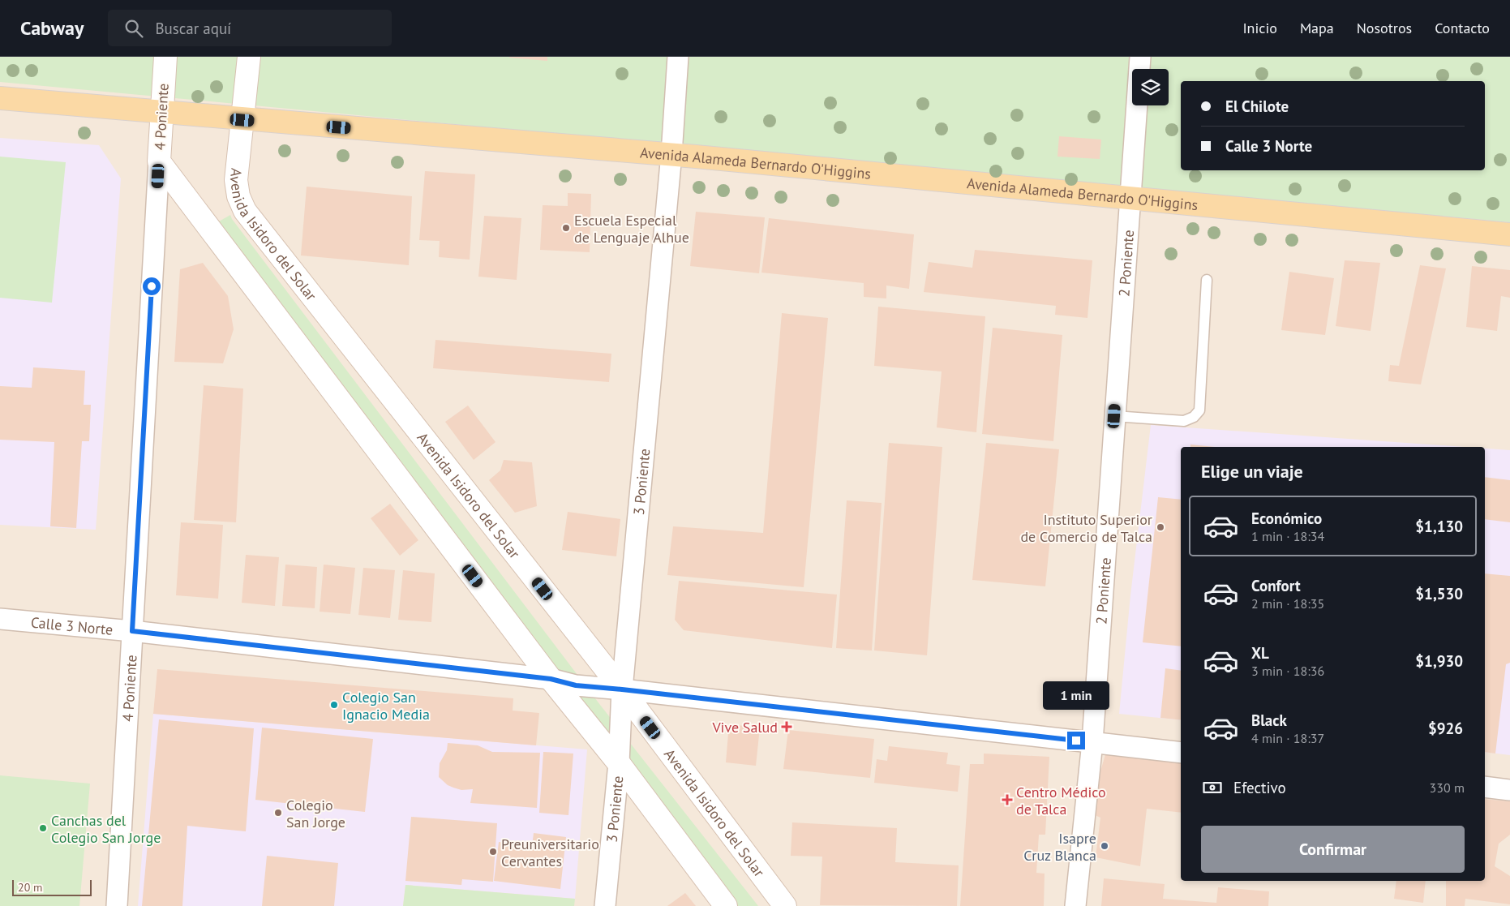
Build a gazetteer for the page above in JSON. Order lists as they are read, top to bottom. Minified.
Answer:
{"streets":{"main road":["4 Poniente","Avenida Alameda Bernardo O'Higgins","Avenida Isidoro del Solar"],"street":["2 Poniente","3 Poniente","Calle 3 Norte"]},"crossings":[["4 Poniente","Avenida Alameda Bernardo O'Higgins"],["4 Poniente","Calle 3 Norte"],["Avenida Alameda Bernardo O'Higgins","Avenida Isidoro del Solar"],["Avenida Alameda Bernardo O'Higgins","2 Poniente"],["Avenida Alameda Bernardo O'Higgins","3 Poniente"],["Avenida Isidoro del Solar","3 Poniente"],["Avenida Isidoro del Solar","Calle 3 Norte"],["2 Poniente","Calle 3 Norte"],["3 Poniente","Calle 3 Norte"]],"places":{"other":["Escuela Especial de Lenguaje Alhue","Instituto Superior de Comercio de Talca","Colegio San Ignacio Media","Colegio San Jorge","Canchas del Colegio San Jorge","Isapre Cruz Blanca","Preuniversitario Cervantes"],"health":["Vive Salud","Centro Médico de Talca"]},"scale_bar":"20 m","page":{"header":"Cabway","search":"Buscar aquí","nav":["Inicio","Mapa","Nosotros","Contacto"],"banner":["El Chilote","Calle 3 Norte"],"heading":"Elige un viaje","list":[{"name":"Económico","note":"1 min · 18:34","value":"$1,130"},{"name":"Confort","note":"2 min · 18:35","value":"$1,530"},{"name":"XL","note":"3 min · 18:36","value":"$1,930"},{"name":"Black","note":"4 min · 18:37","value":"$926"}],"bubble":"1 min","pay":["Efectivo","330 m"],"buttons":"Confirmar","scale":"20 m"}}
